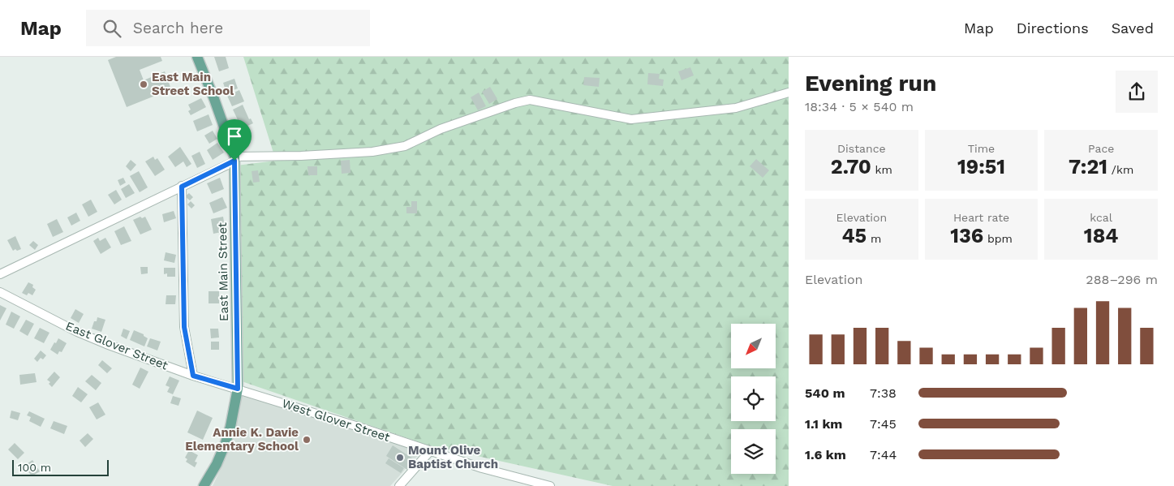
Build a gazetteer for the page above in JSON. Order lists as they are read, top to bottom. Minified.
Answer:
{"streets":{"main road":["East Main Street"],"street":["East Glover Street","West Glover Street"]},"crossings":[["East Main Street","East Glover Street"],["East Main Street","West Glover Street"],["East Glover Street","West Glover Street"]],"places":["East Main Street School","Annie K. Davie Elementary School","Mount Olive Baptist Church"],"scale_bar":"100 m","north":"bottom left","page":{"header":"Map","search":"Search here","nav":["Map","Directions","Saved"],"heading":["Evening run","18:34 · 5 × 540 m"],"stats":[["Distance","2.70 km"],["Time","19:51"],["Pace","7:21 /km"],["Elevation","45 m"],["Heart rate","136 bpm"],["kcal","184"]],"chart":["Elevation","288–296 m"],"list":[{"name":"540 m","note":"7:38"},{"name":"1.1 km","note":"7:45"},{"name":"1.6 km","note":"7:44"}],"scale":"100 m"}}
